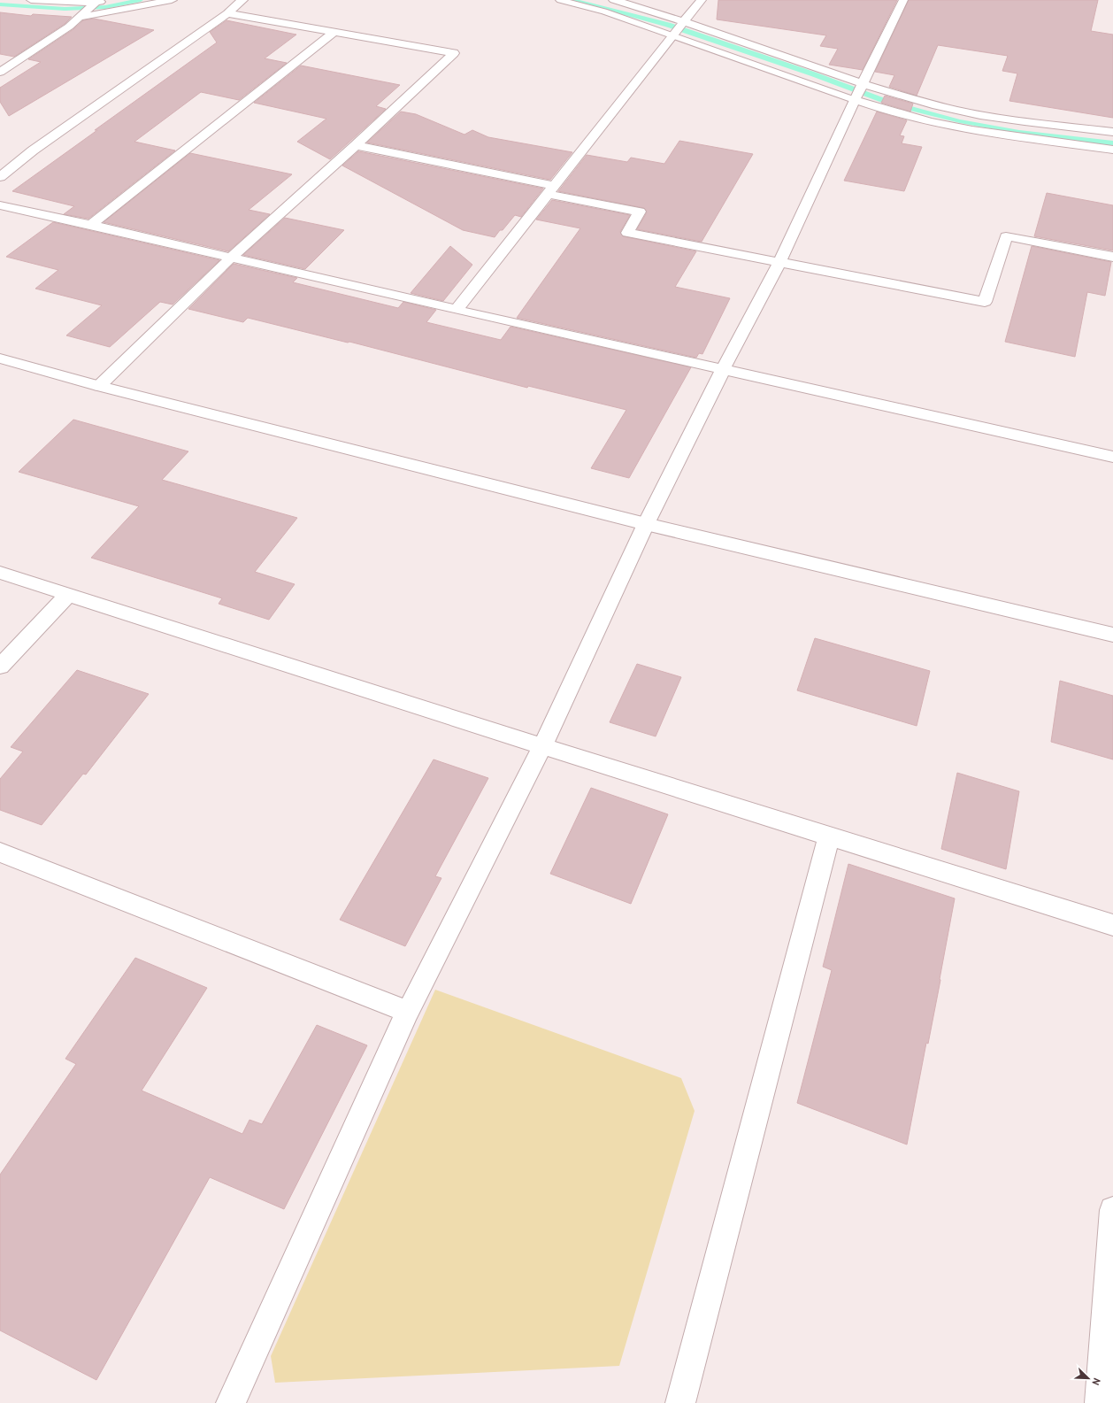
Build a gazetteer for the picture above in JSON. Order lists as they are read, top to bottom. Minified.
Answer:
{"north":"bottom right"}
